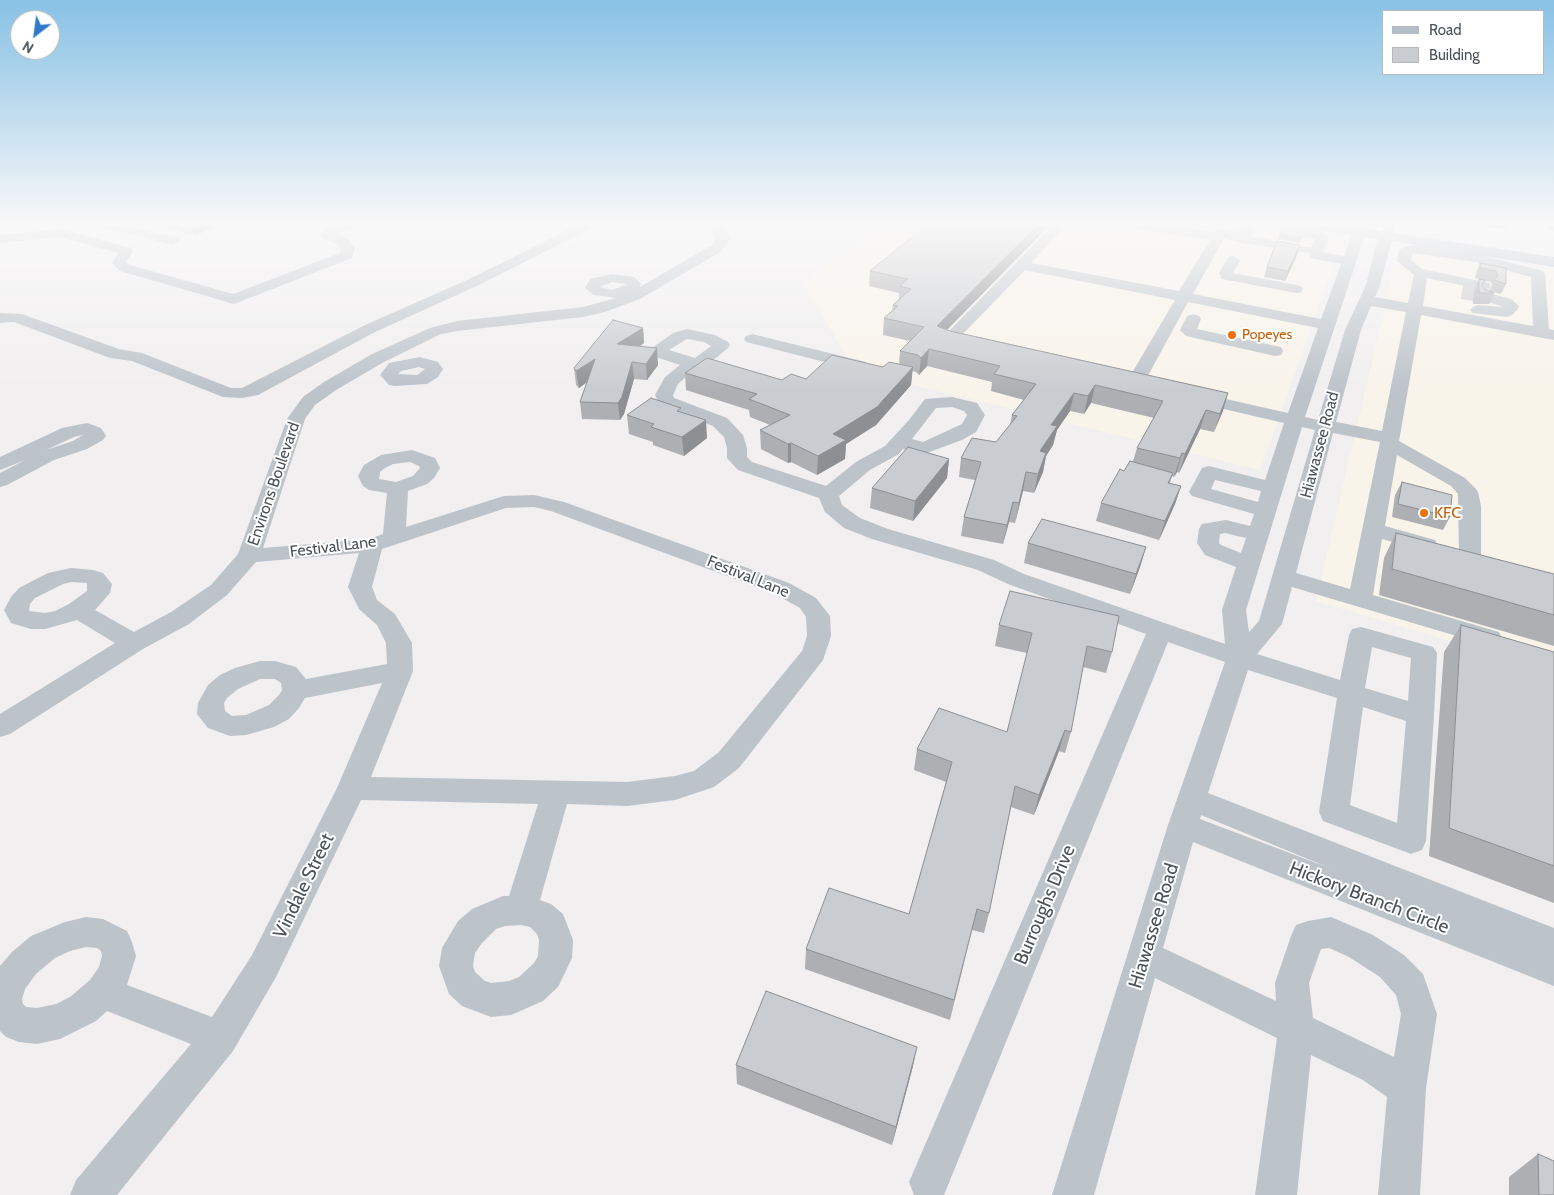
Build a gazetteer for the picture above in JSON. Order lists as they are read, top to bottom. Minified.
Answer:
{"streets":{"street":["Hiawassee Road","Environs Boulevard","Festival Lane","Vindale Street","Hickory Branch Circle","Burroughs Drive"]},"crossings":[["Hiawassee Road","Hickory Branch Circle"],["Environs Boulevard","Festival Lane"],["Festival Lane","Vindale Street"]],"places":["Popeyes","KFC"],"legend":["Road","Building"],"north":"bottom left"}
